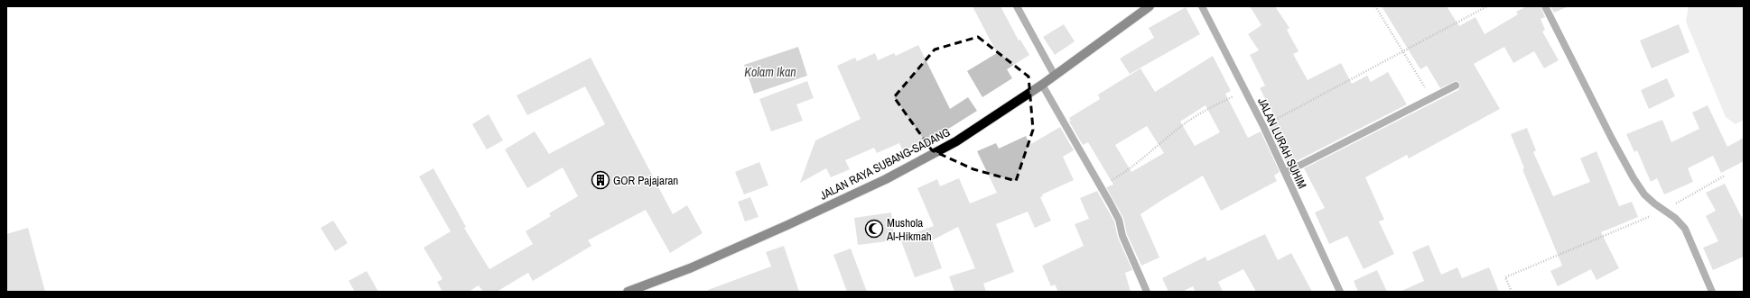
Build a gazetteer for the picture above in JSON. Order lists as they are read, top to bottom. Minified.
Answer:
{"streets":{"main road":["JALAN RAYA SUBANG-SADANG"],"street":["JALAN LURAH SUHIM"]},"water":["Kolam Ikan"],"places":{"building":["GOR Pajajaran"],"mosque":["Mushola Al-Hikmah"]}}
